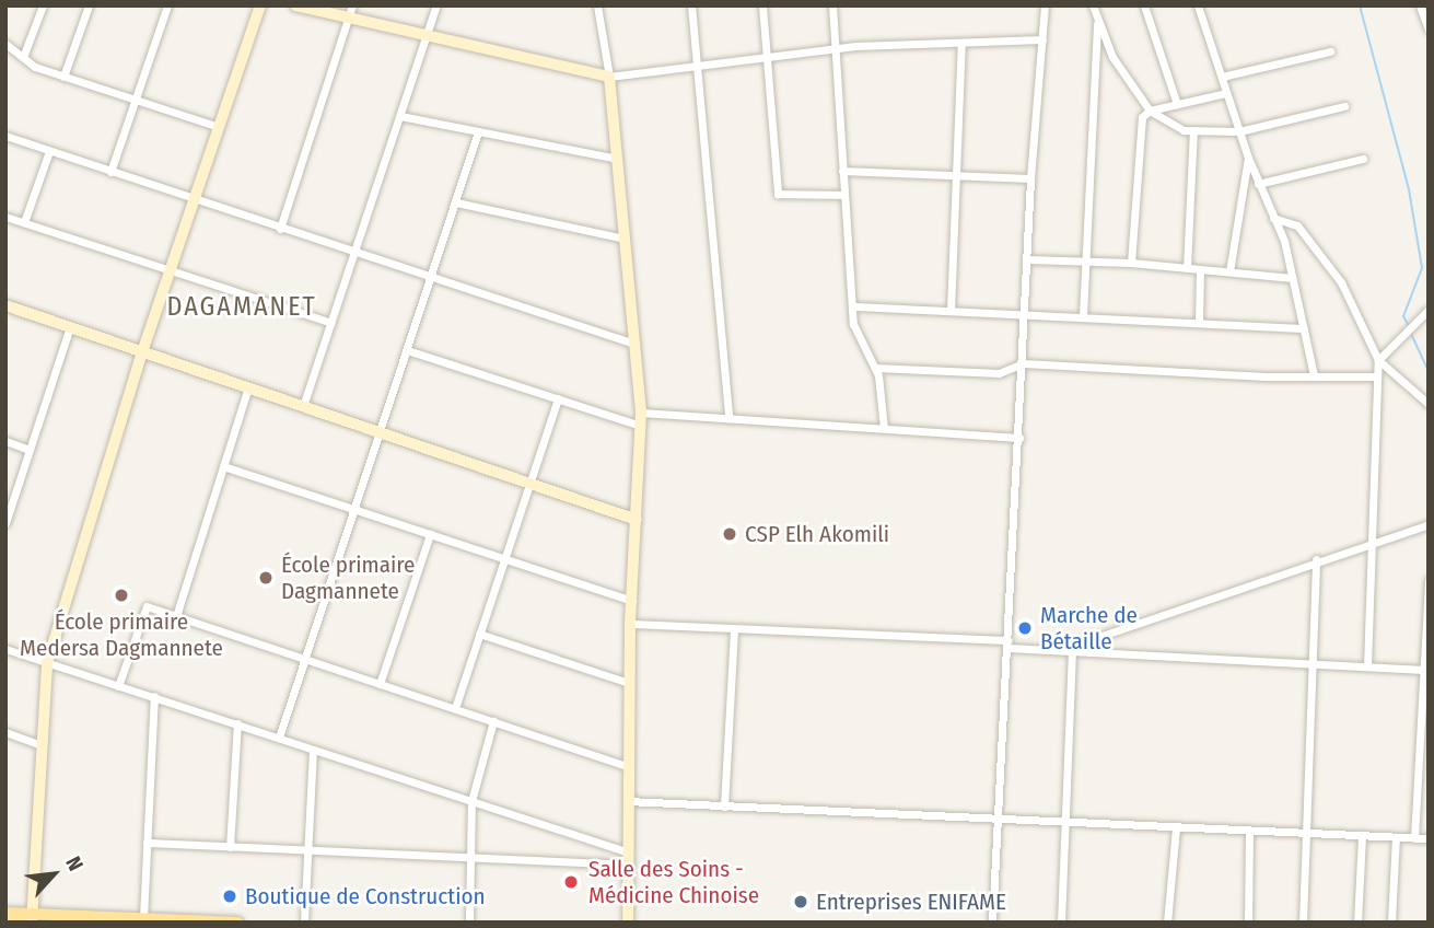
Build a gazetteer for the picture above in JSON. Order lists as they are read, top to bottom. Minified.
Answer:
{"districts":["DAGAMANET"],"places":["CSP Elh Akomili","École primaire Dagmannete","École primaire Medersa Dagmannete","Marche de Bétaille","Salle des Soins - Médicine Chinoise","Boutique de Construction","Entreprises ENIFAME"],"north":"top right"}
